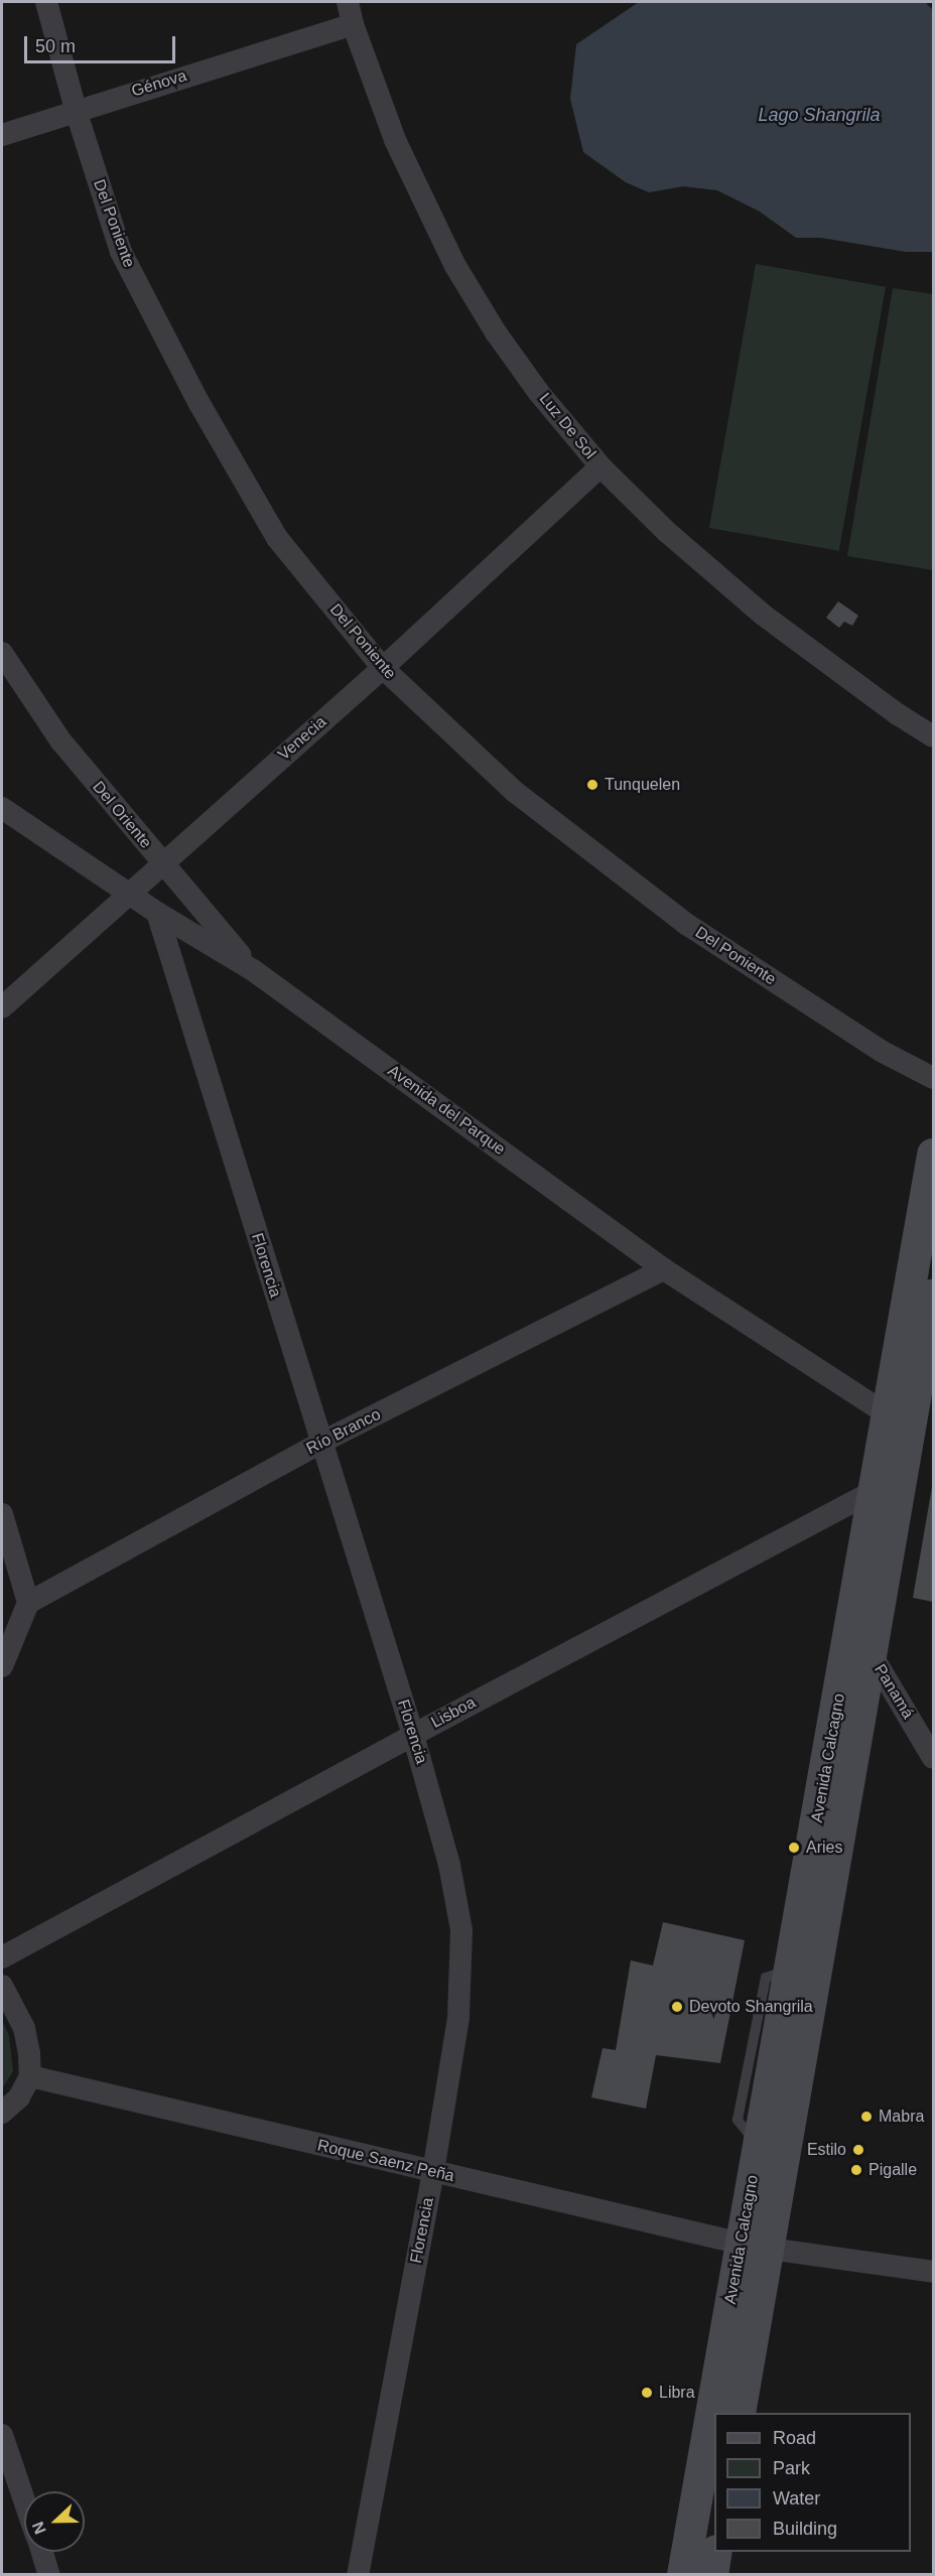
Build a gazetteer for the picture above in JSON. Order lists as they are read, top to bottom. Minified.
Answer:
{"streets":{"street":["Génova","Del Poniente","Luz De Sol","Venecia","Del Oriente","Avenida del Parque","Florencia","Río Branco","Panamá","Lisboa","Avenida Calcagno","Roque Saenz Peña"]},"crossings":[["Génova","Del Poniente"],["Génova","Luz De Sol"],["Del Poniente","Venecia"],["Luz De Sol","Venecia"],["Venecia","Del Oriente"],["Venecia","Avenida del Parque"],["Del Oriente","Avenida del Parque"],["Avenida del Parque","Florencia"],["Avenida del Parque","Río Branco"],["Avenida del Parque","Avenida Calcagno"],["Florencia","Río Branco"],["Florencia","Lisboa"],["Florencia","Roque Saenz Peña"],["Panamá","Avenida Calcagno"],["Lisboa","Avenida Calcagno"],["Avenida Calcagno","Roque Saenz Peña"]],"water":["Lago Shangrila"],"places":["Tunquelen","Aries","Devoto Shangrila","Mabra","Estilo","Pigalle","Libra"],"legend":["Road","Park","Water","Building"],"scale_bar":"50 m","north":"left"}
